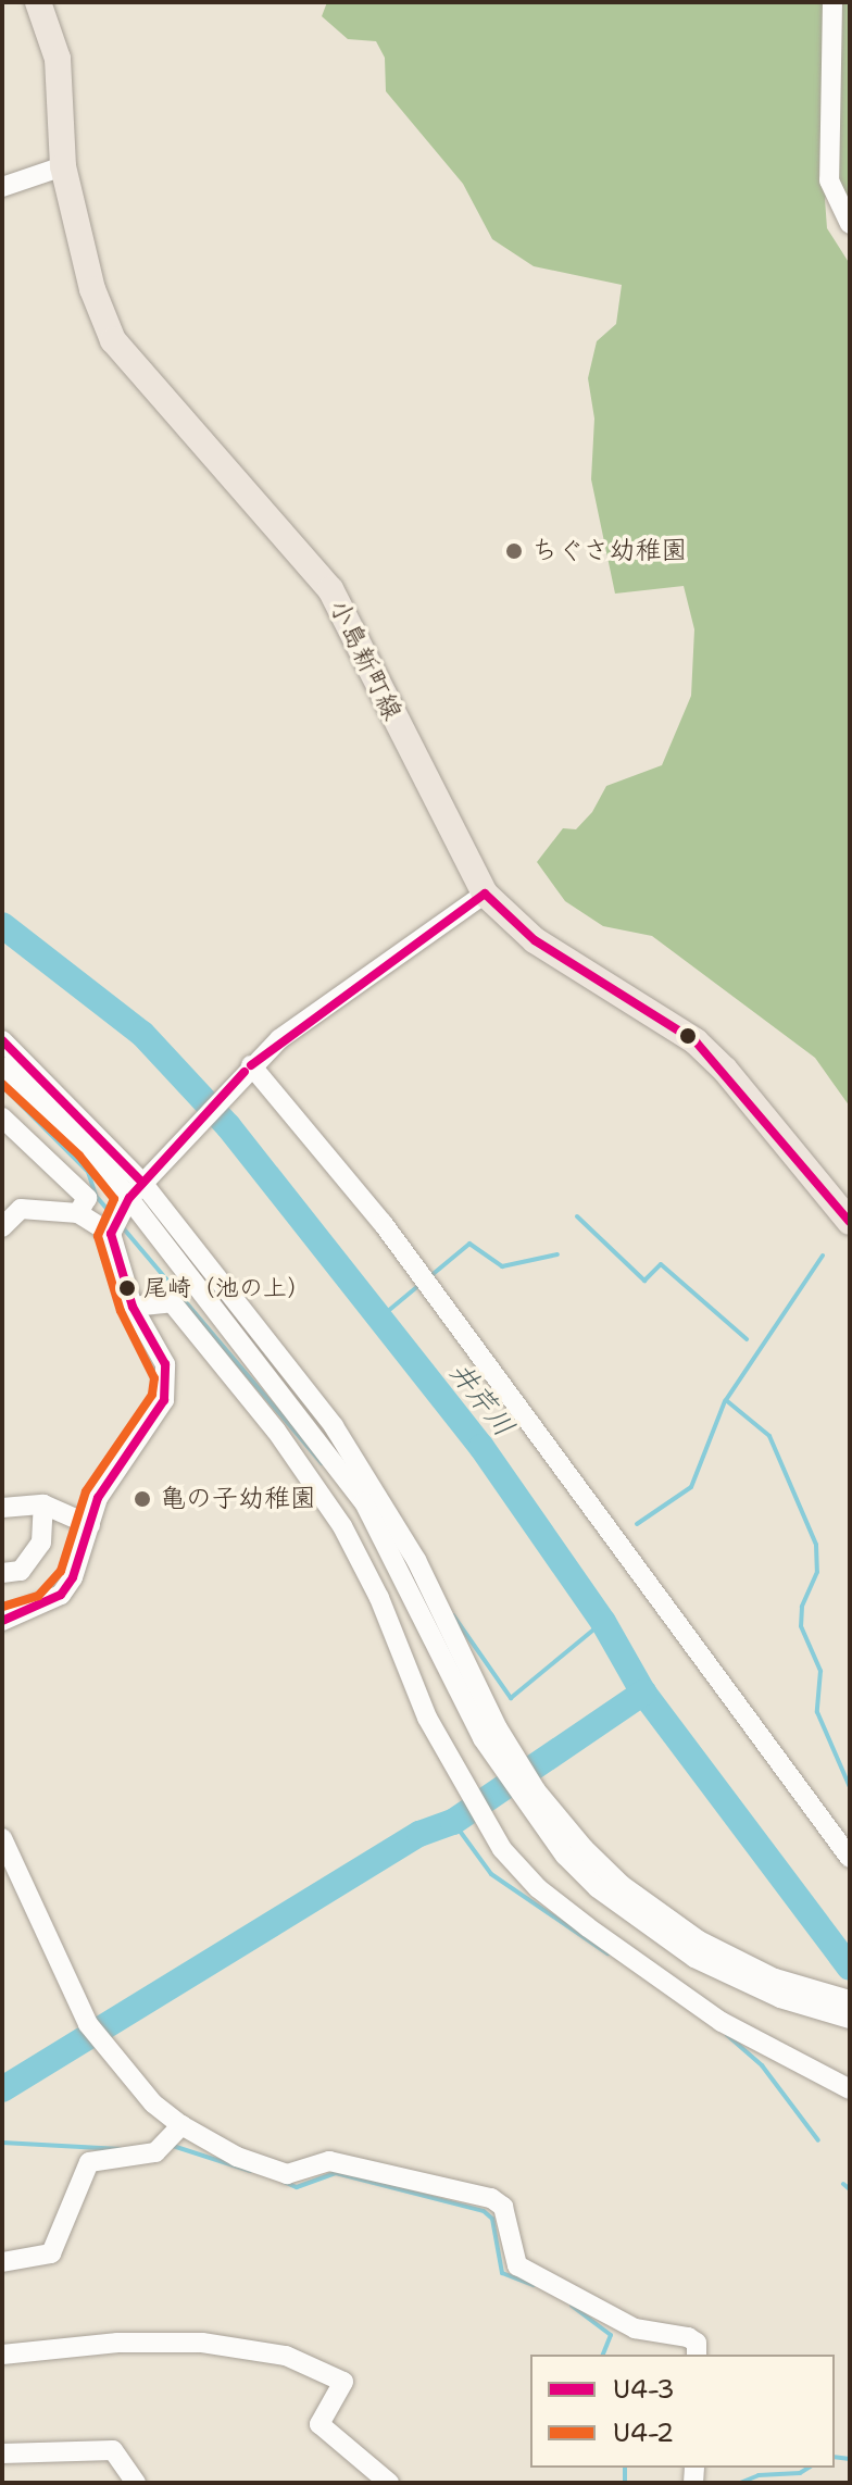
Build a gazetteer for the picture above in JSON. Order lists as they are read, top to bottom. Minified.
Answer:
{"streets":{"main road":["小島新町線"]},"water":["井芹川"],"places":["ちぐさ幼稚園","尾崎（池の上）","亀の子幼稚園"],"lines":["transit line U4-3","transit line U4-2"],"legend":["U4-3","U4-2"]}
